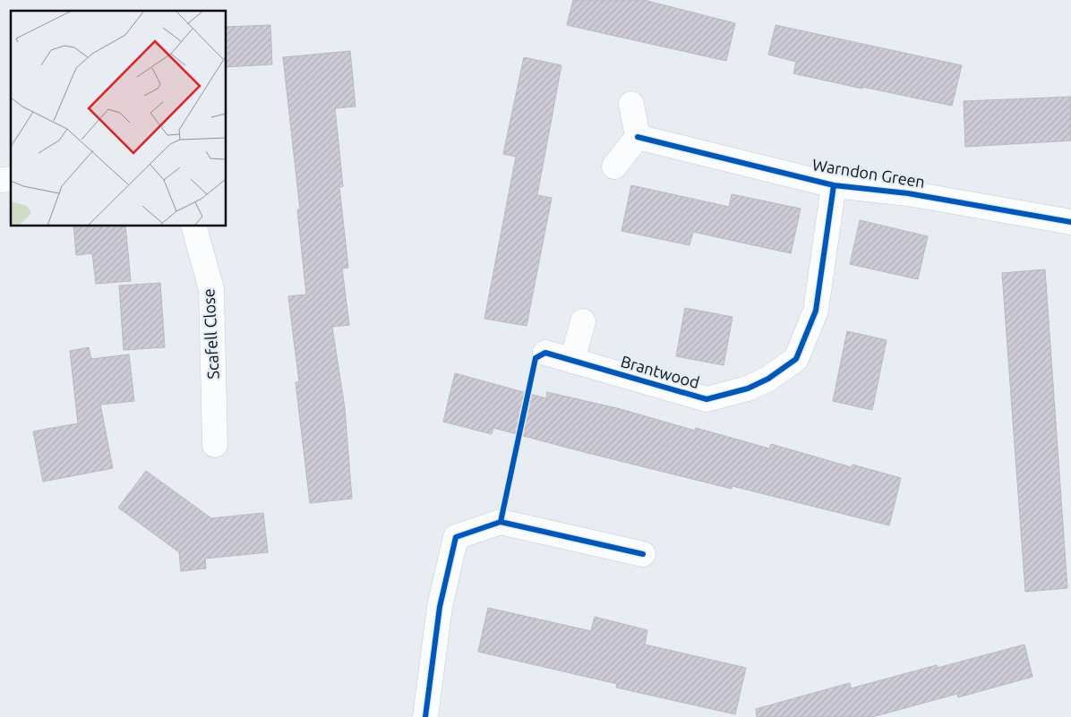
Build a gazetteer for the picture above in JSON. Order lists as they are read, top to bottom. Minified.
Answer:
{"streets":{"street":["Warndon Green","Scafell Close","Brantwood"]},"crossings":[["Warndon Green","Brantwood"]]}
